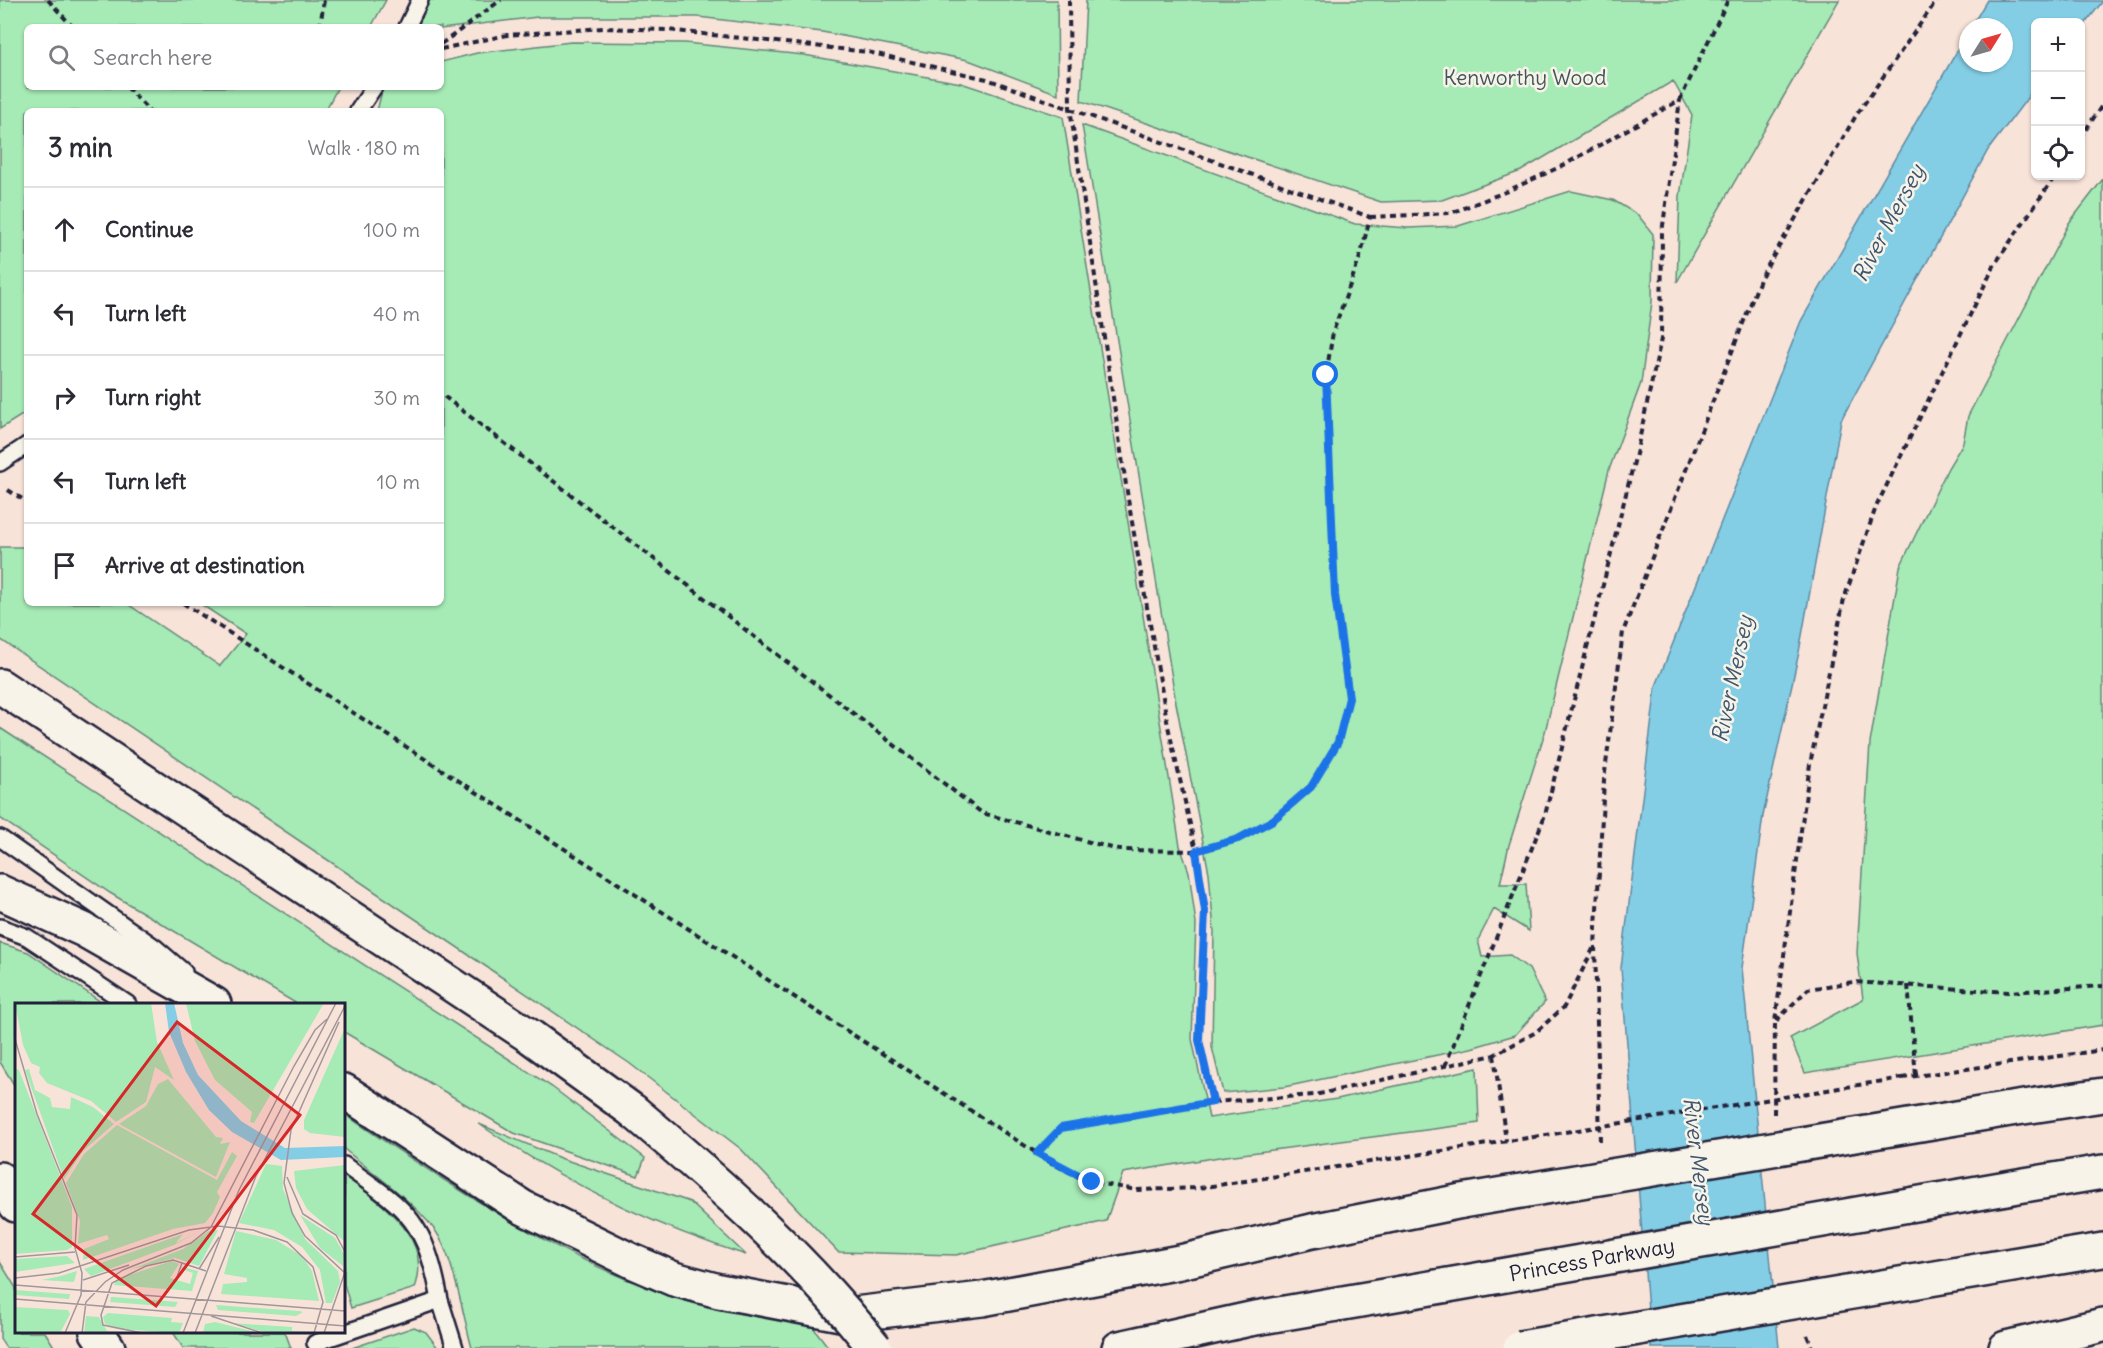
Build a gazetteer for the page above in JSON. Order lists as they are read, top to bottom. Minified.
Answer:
{"streets":{"highway":["Princess Parkway"]},"water":["River Mersey"],"parks":["Kenworthy Wood"],"north":"top right","page":{"map_buttons":["+","−"],"search":"Search here","heading":["3 min","Walk · 180 m"],"list":[["Continue","100 m"],["Turn left","40 m"],["Turn right","30 m"],["Turn left","10 m"],"Arrive at destination"]}}
